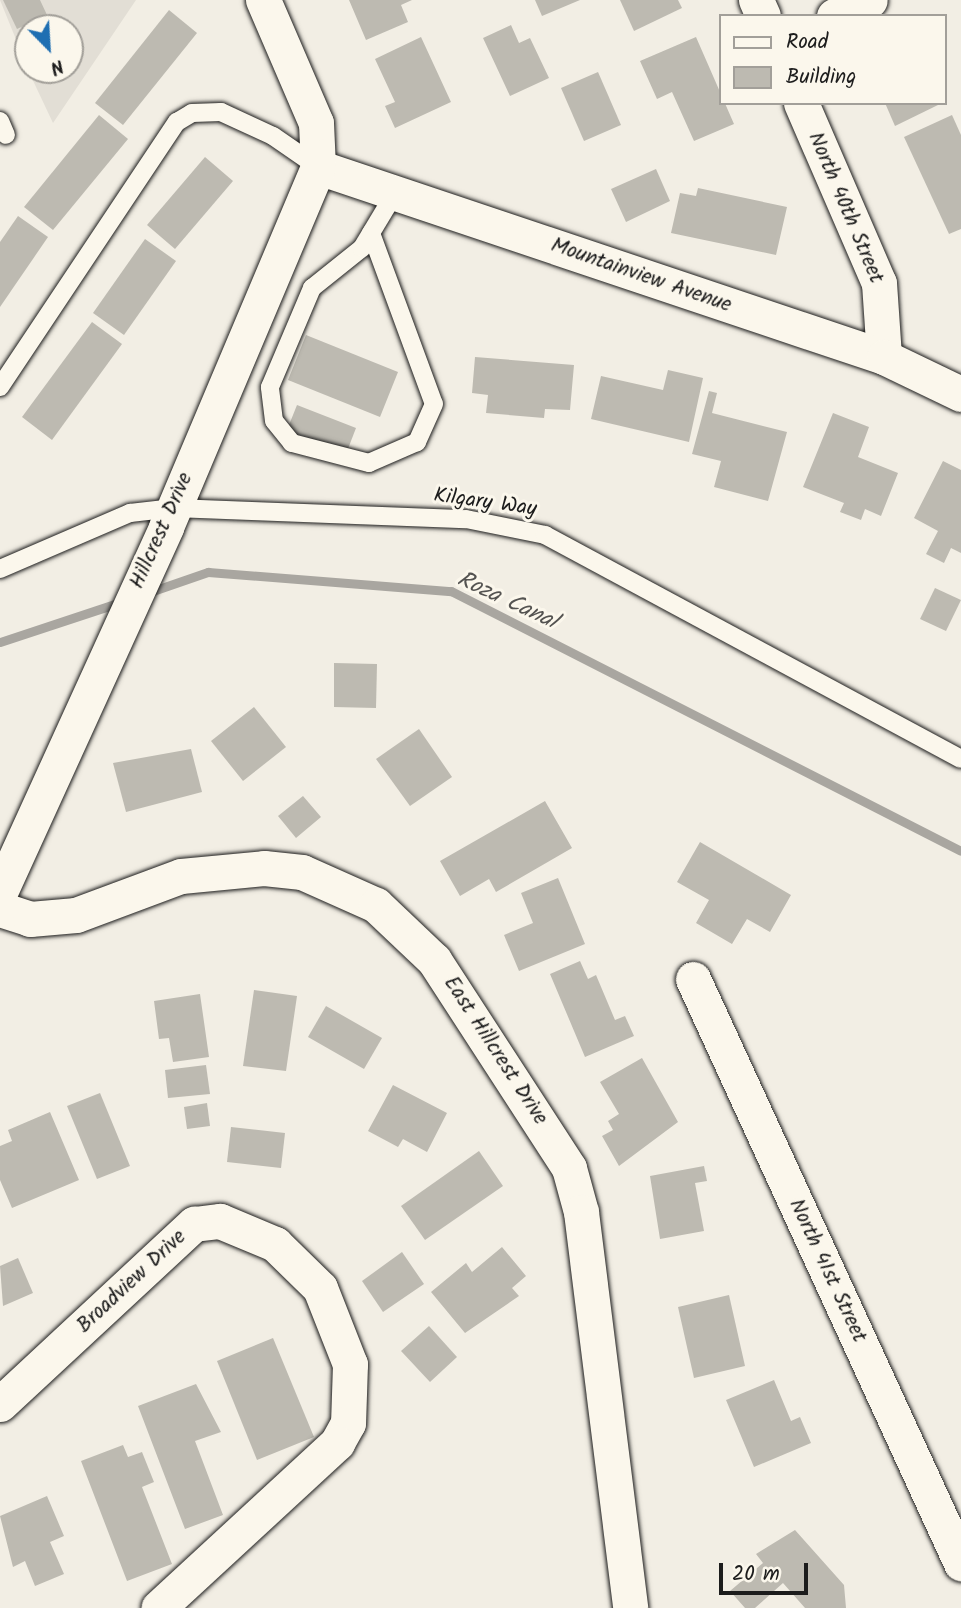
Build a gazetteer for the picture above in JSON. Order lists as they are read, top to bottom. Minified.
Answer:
{"streets":{"street":["North 40th Street","Mountainview Avenue","Hillcrest Drive","East Hillcrest Drive","North 41st Street","Broadview Drive"],"lane":["Kilgary Way"]},"crossings":[["North 40th Street","Mountainview Avenue"],["Mountainview Avenue","Hillcrest Drive"],["Kilgary Way","Hillcrest Drive"]],"water":["Roza Canal"],"legend":["Road","Building"],"scale_bar":"20 m","north":"bottom right"}
